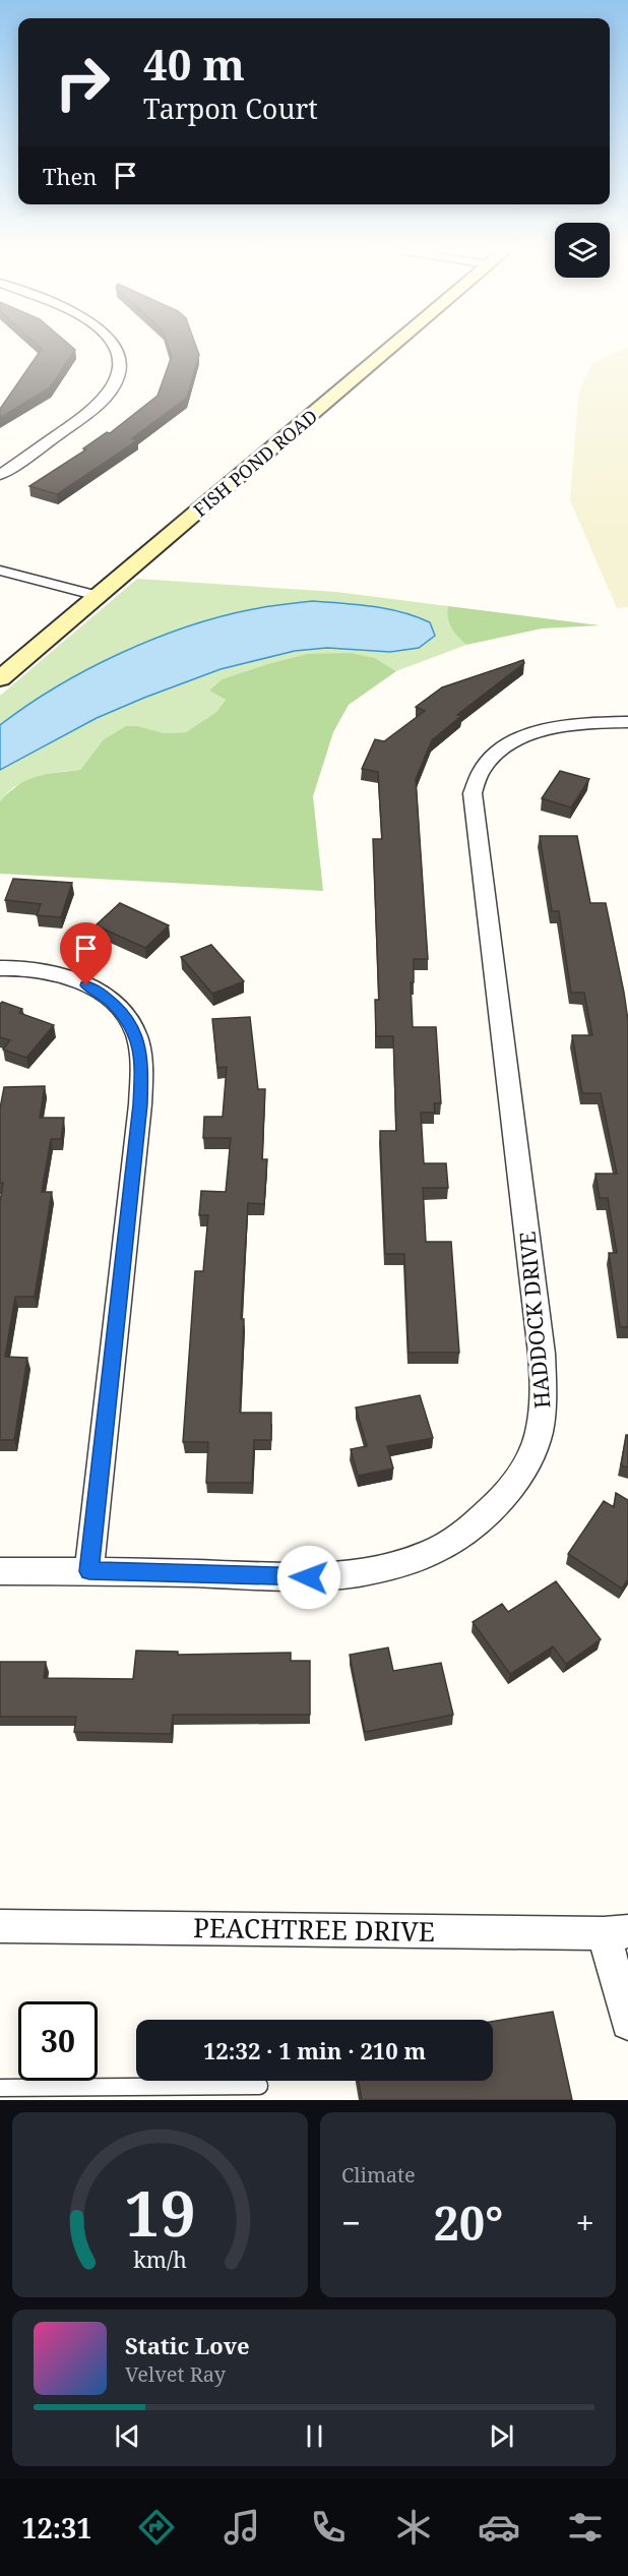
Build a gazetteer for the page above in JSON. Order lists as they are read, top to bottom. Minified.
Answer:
{"streets":{"street":["FISH POND ROAD","HADDOCK DRIVE","PEACHTREE DRIVE"]},"page":{"turn":["40 m","Tarpon Court"],"then":"Then","limit":"30","trip":"12:32 · 1 min · 210 m","tile":"Climate","heat":["−","20°","+"],"song":["Static Love","Velvet Ray"],"tabs":"12:31","gauge":["19","km/h"]}}
